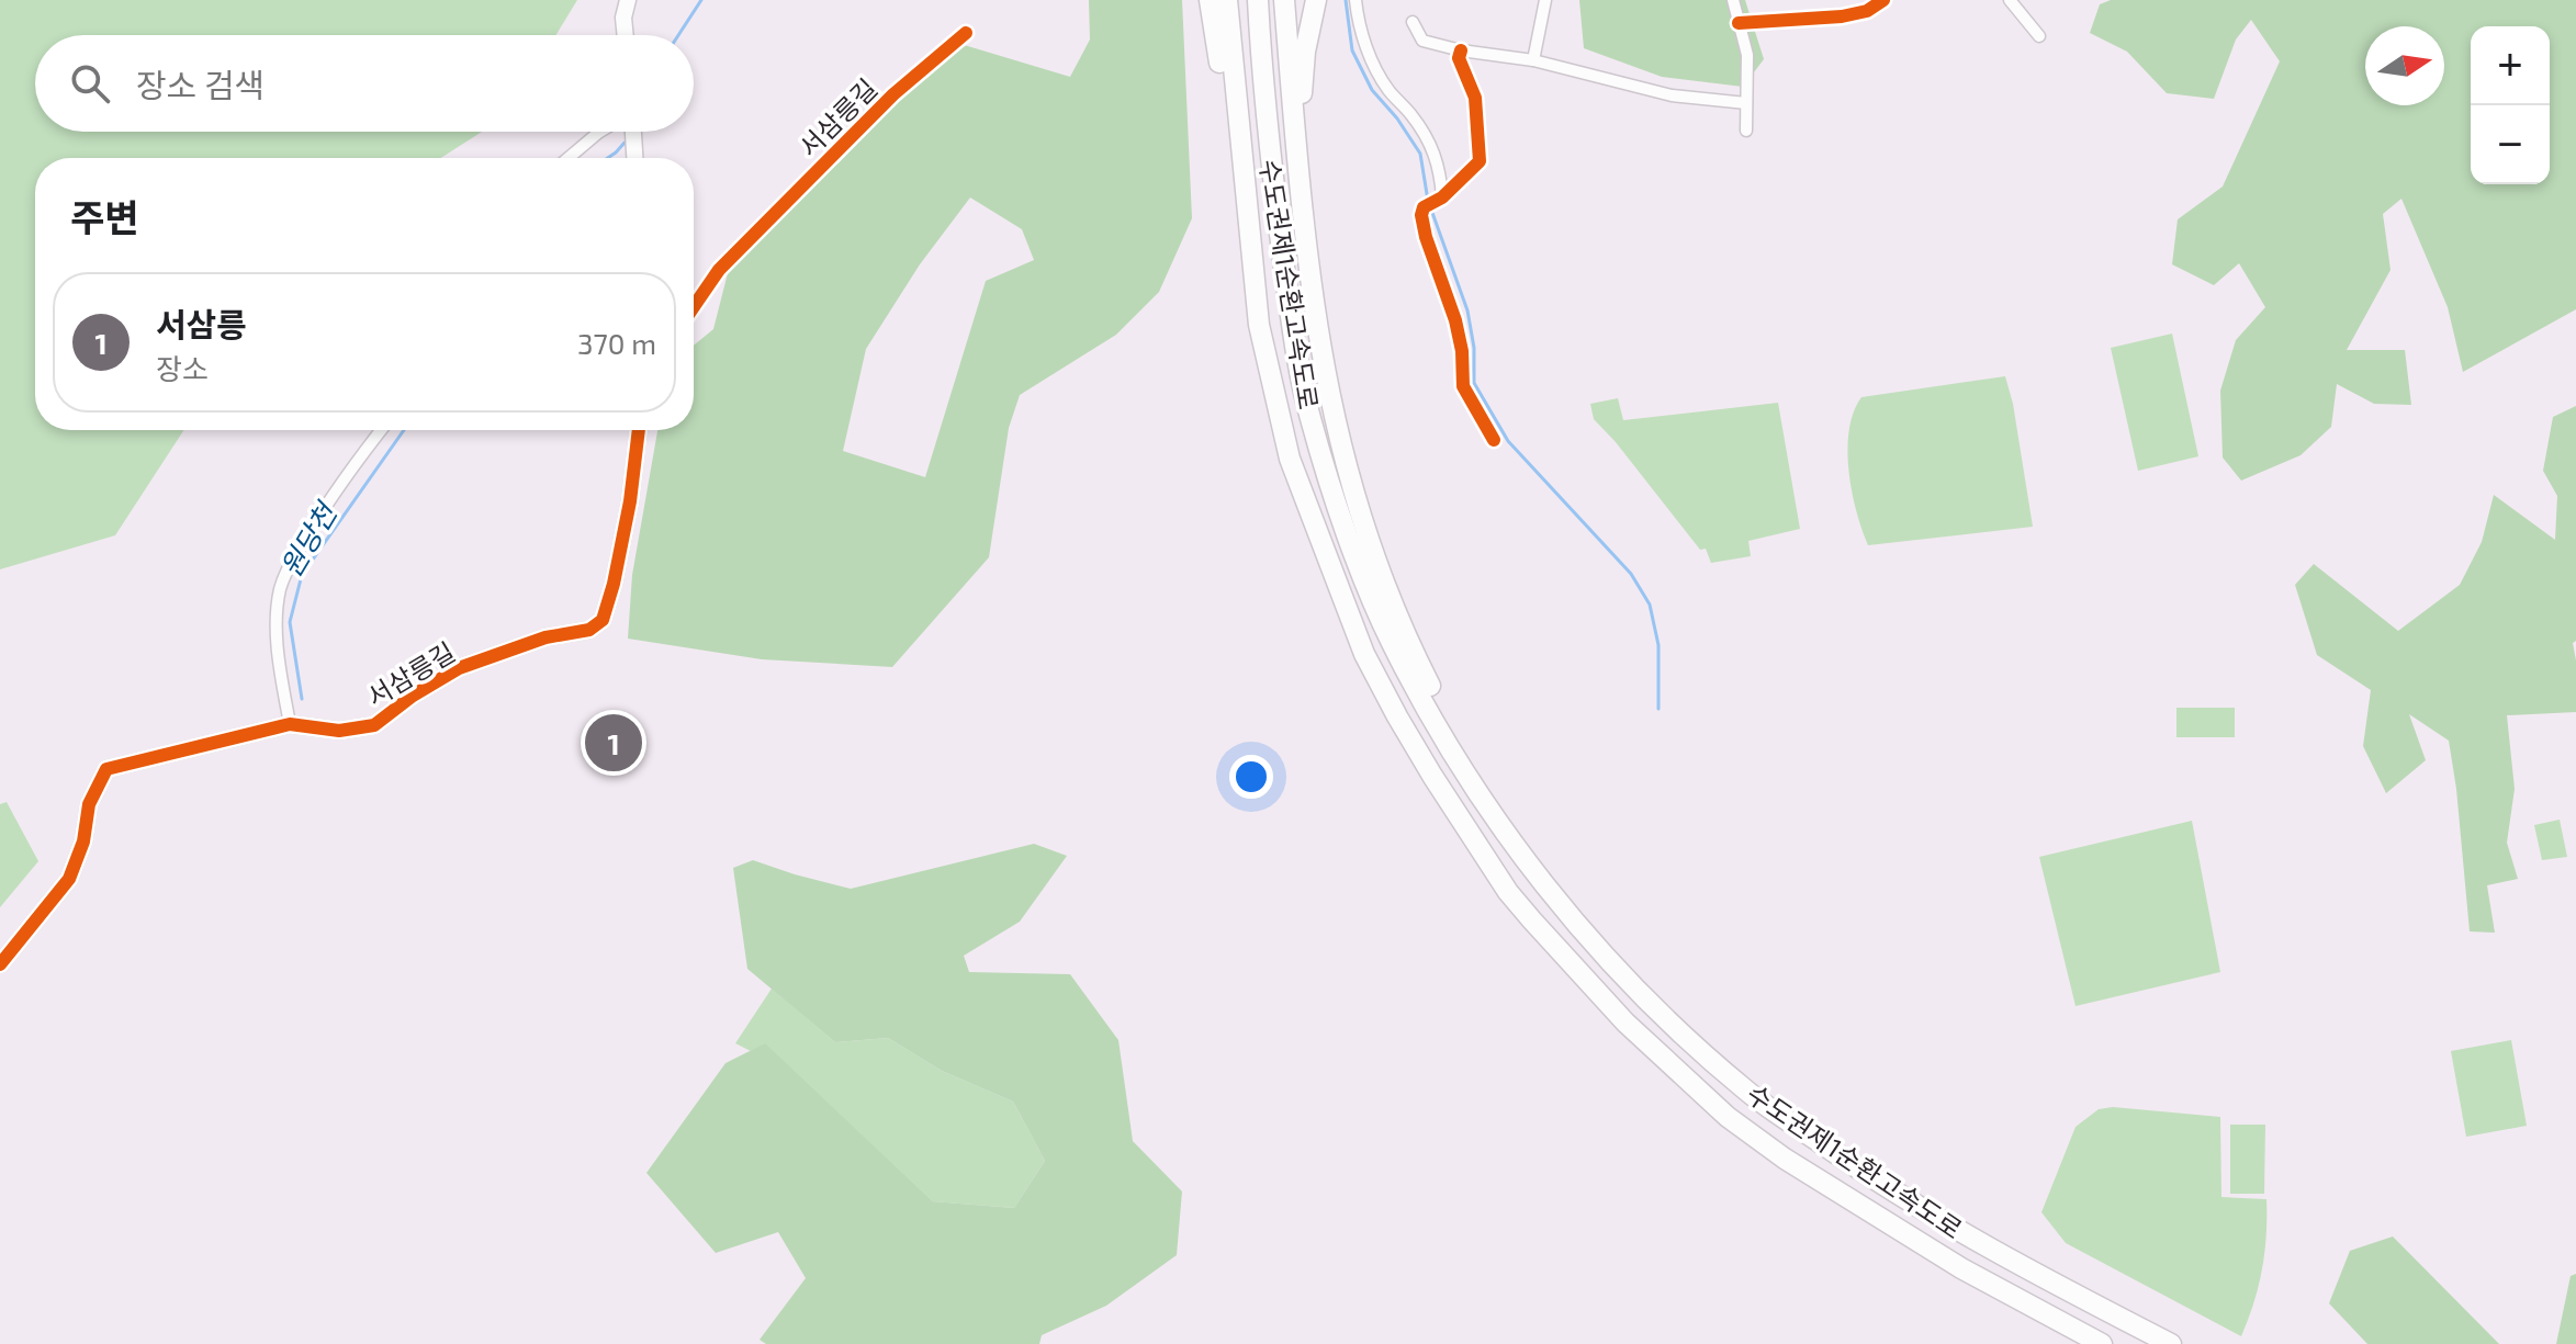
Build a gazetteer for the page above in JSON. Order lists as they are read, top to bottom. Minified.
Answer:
{"streets":{"highway":["수도권제1순환고속도로"],"street":["서삼릉길"]},"water":["원당천"],"north":"right","page":{"map_buttons":["+","−"],"search":"장소 검색","heading":"주변","list":[{"mark":"1","name":"서삼릉","note":"장소","value":"370 m"}],"pins":"1"}}
